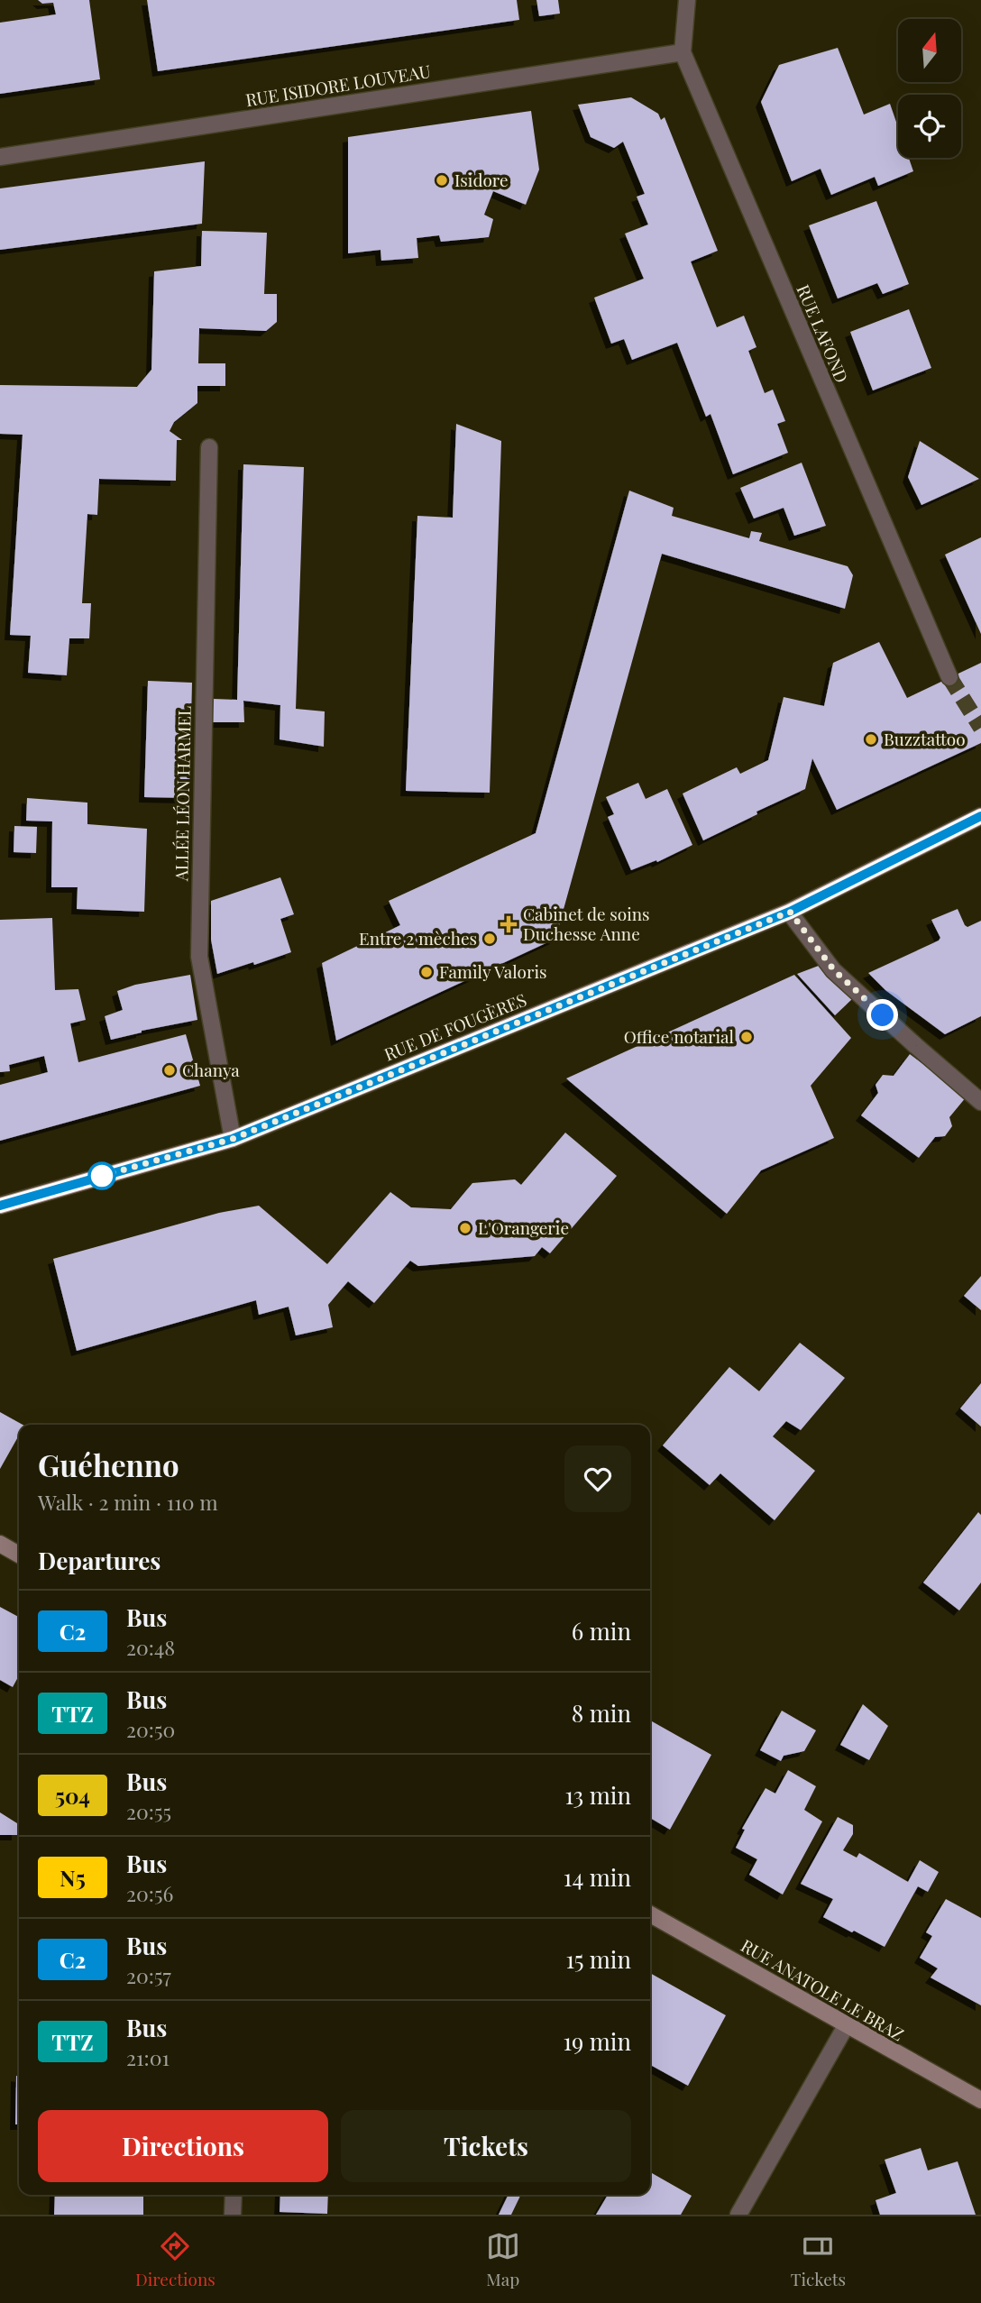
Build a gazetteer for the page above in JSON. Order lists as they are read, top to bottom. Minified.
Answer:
{"streets":{"main road":["RUE DE FOUGÈRES"],"street":["RUE ISIDORE LOUVEAU","RUE LAFOND","ALLÉE LÉON HARMEL","RUE ANATOLE LE BRAZ"]},"crossings":[["RUE ISIDORE LOUVEAU","RUE LAFOND"],["ALLÉE LÉON HARMEL","RUE DE FOUGÈRES"]],"places":{"other":["Isidore","Buzztattoo","Entre 2 mèches","Family Valoris","Office notarial","Chanya","L'Orangerie"],"health":["Cabinet de soins Duchesse Anne"]},"lines":["bus line C2"],"north":"top","page":{"heading":[["Guéhenno","Walk · 2 min · 110 m"],"Departures"],"list":[{"mark":"C2","name":"Bus","note":"20:48","value":"6 min"},{"mark":"TTZ","name":"Bus","note":"20:50","value":"8 min"},{"mark":"504","name":"Bus","note":"20:55","value":"13 min"},{"mark":"N5","name":"Bus","note":"20:56","value":"14 min"},{"mark":"C2","name":"Bus","note":"20:57","value":"15 min"},{"mark":"TTZ","name":"Bus","note":"21:01","value":"19 min"}],"buttons":["Directions","Tickets"],"tabs":["Directions","Map","Tickets"]}}
